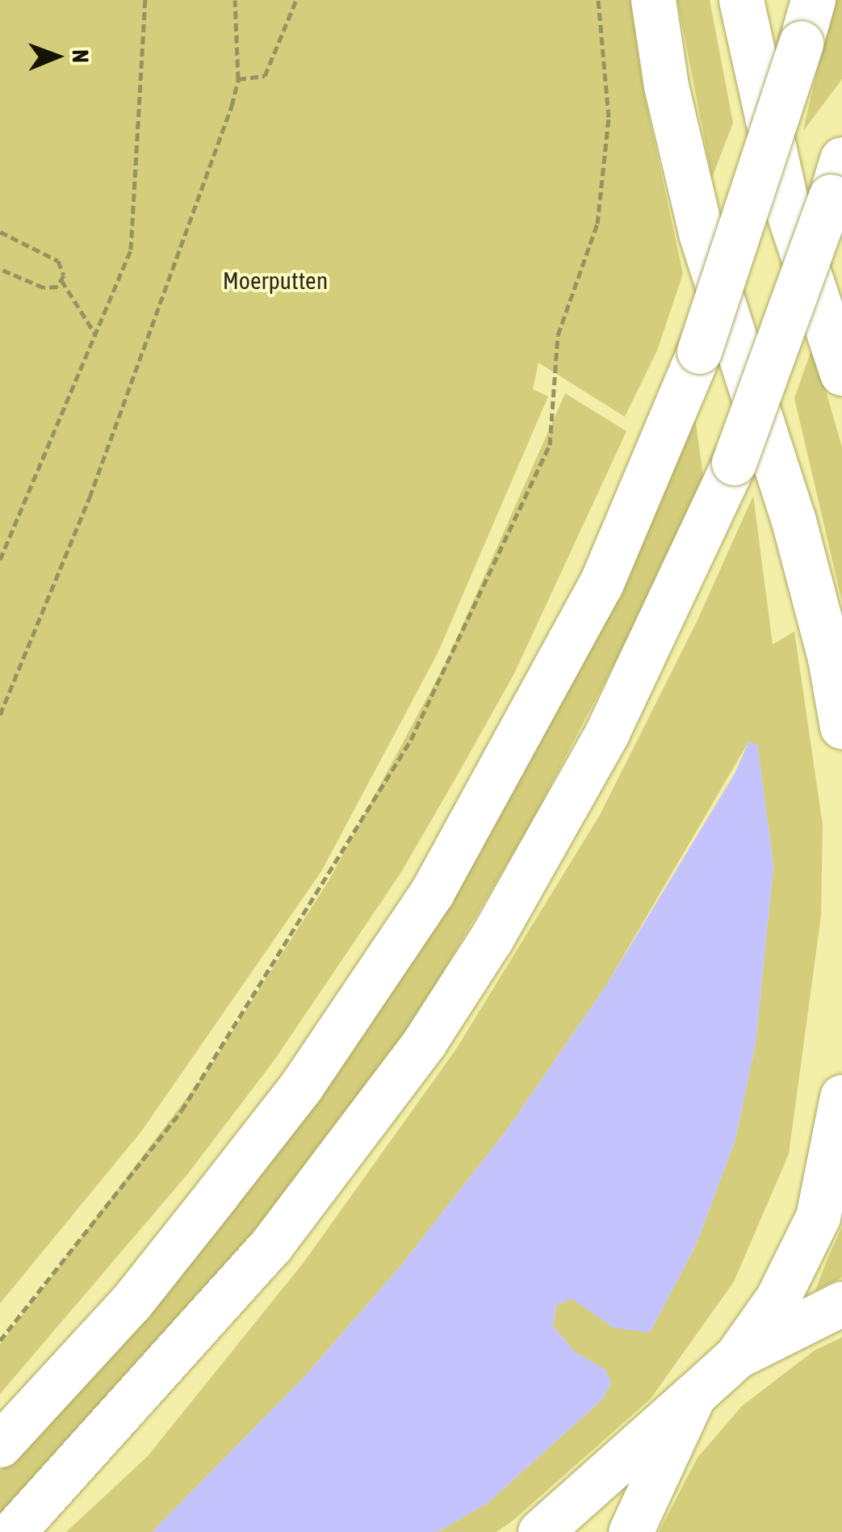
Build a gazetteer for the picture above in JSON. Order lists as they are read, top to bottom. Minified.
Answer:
{"parks":["Moerputten"],"north":"right"}
